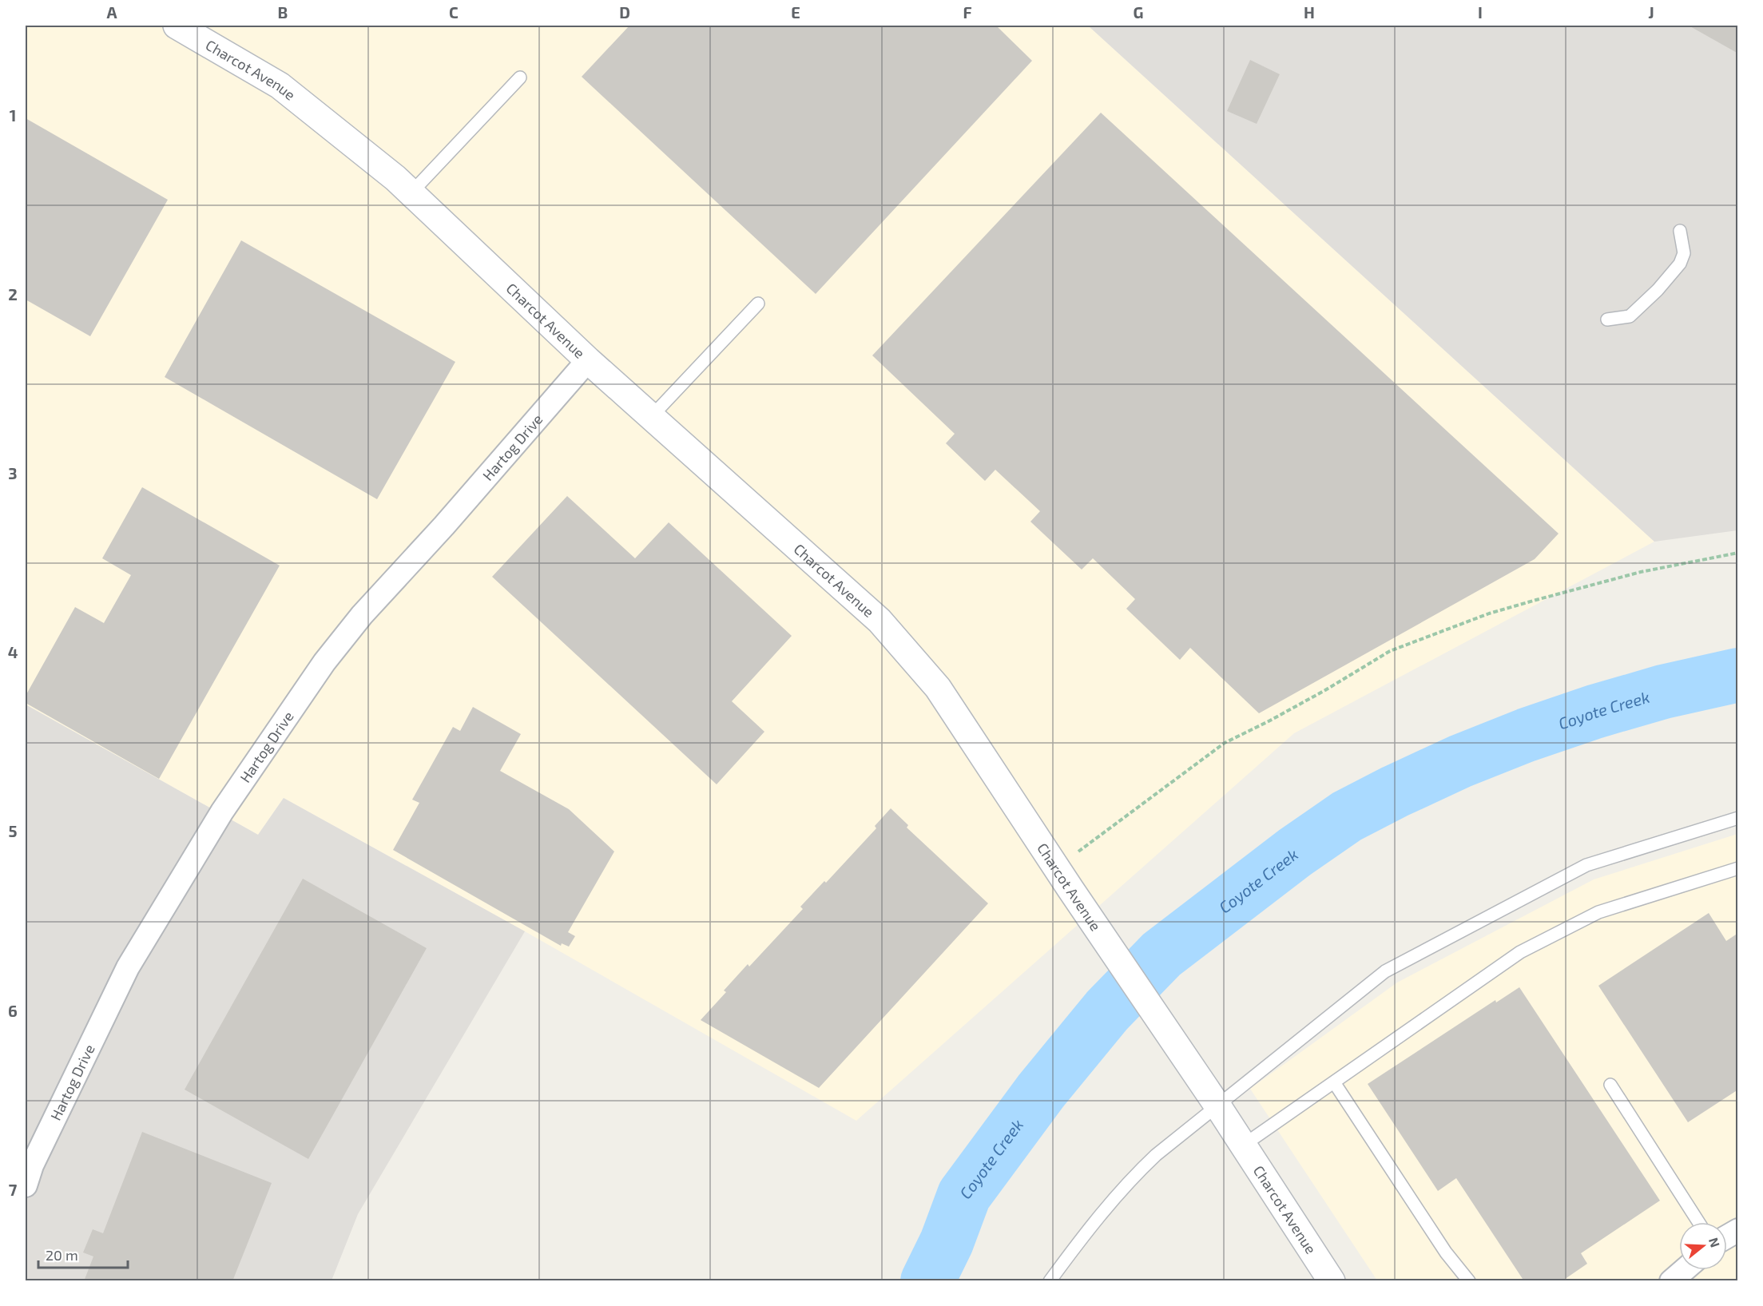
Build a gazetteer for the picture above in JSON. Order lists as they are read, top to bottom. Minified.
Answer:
{"streets":{"street":["Charcot Avenue","Hartog Drive"]},"crossings":[["Charcot Avenue","Hartog Drive"]],"water":["Coyote Creek"],"scale_bar":"20 m","north":"right","grid":{"columns":["A","B","C","D","E","F","G","H","I","J"],"rows":["1","2","3","4","5","6","7"]}}
